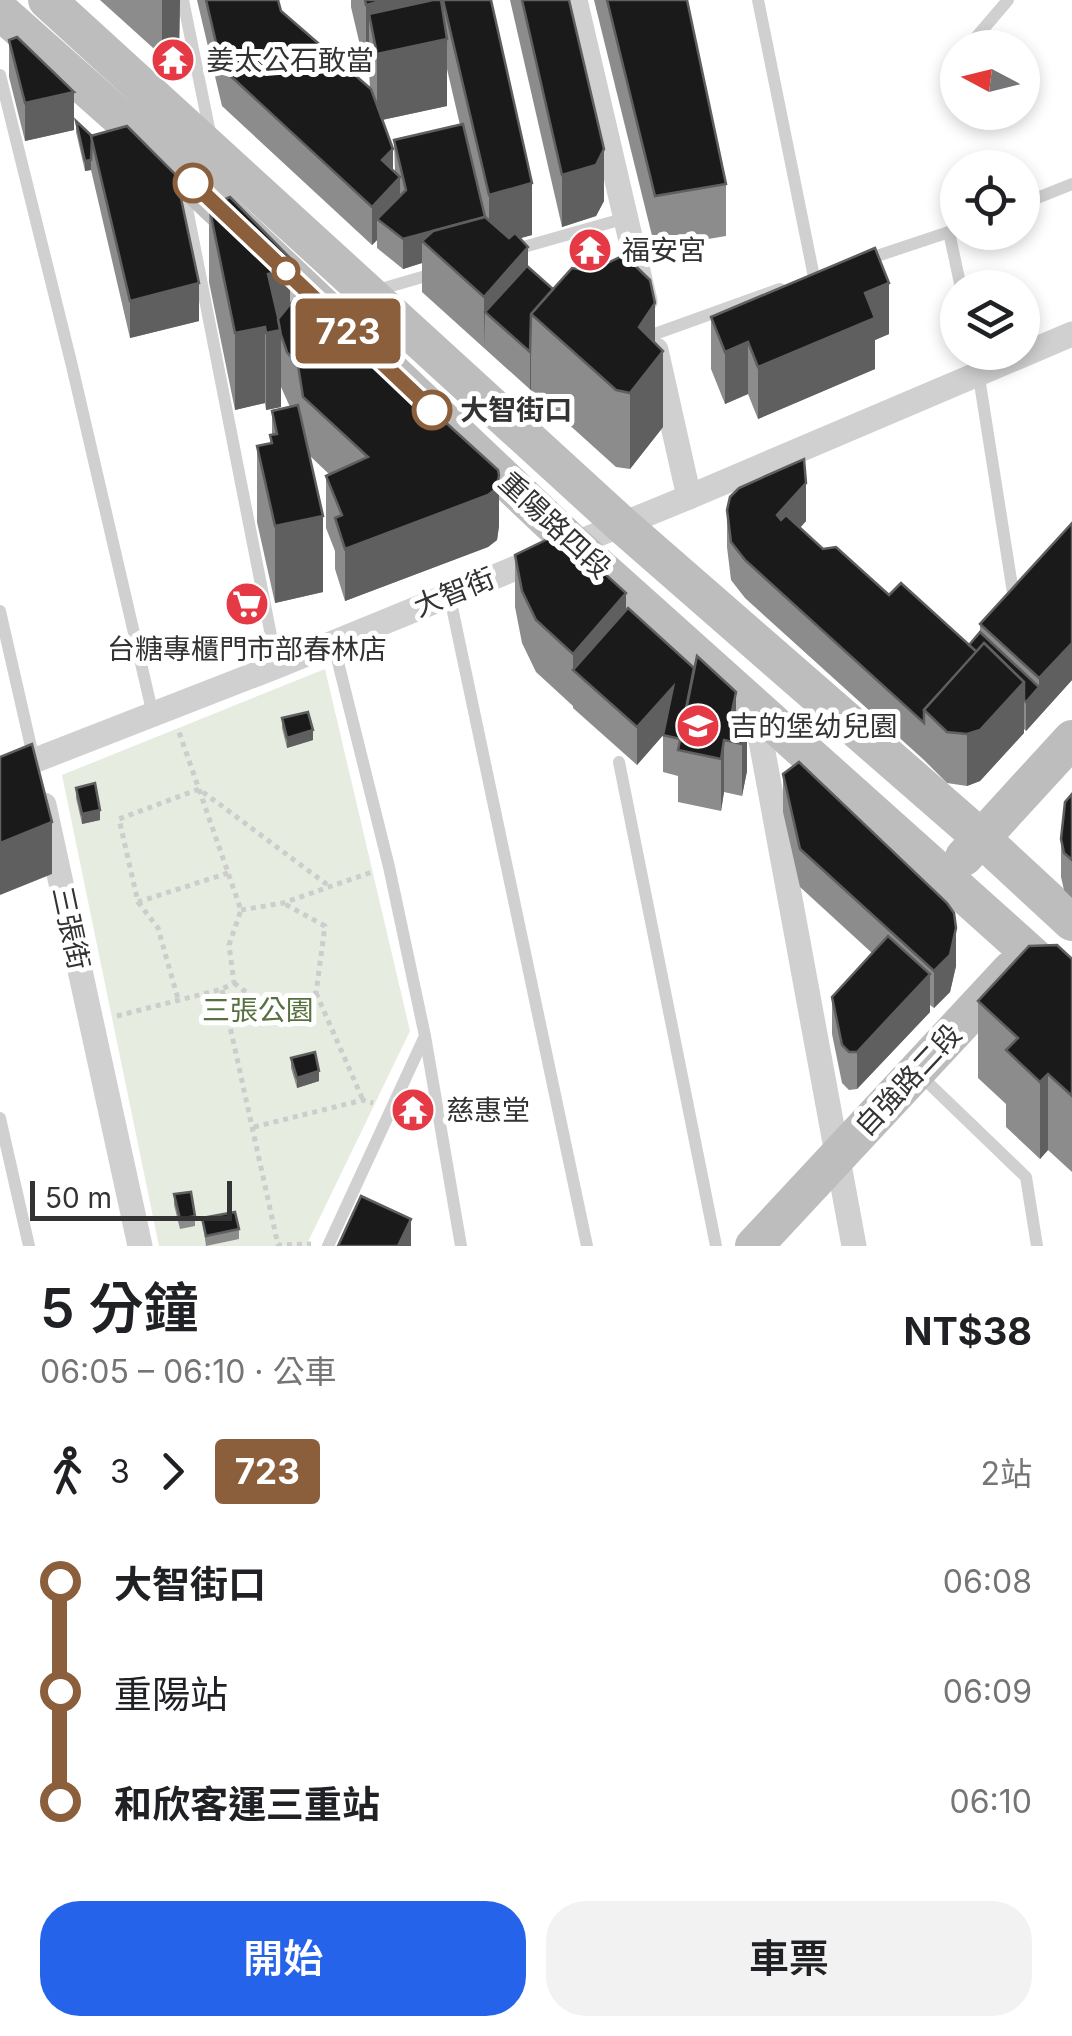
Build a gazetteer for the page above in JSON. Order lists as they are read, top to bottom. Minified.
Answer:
{"streets":{"main road":["重陽路四段","自強路二段"],"street":["大智街","三張街"]},"crossings":[["重陽路四段","大智街"],["重陽路四段","自強路二段"],["大智街","三張街"]],"parks":["三張公園"],"places":{"temple":["姜太公石敢當","福安宮","慈惠堂"],"other":["大智街口"],"supermarket":["台糖專櫃門市部春林店"],"school or university":["吉的堡幼兒園"]},"lines":["bus line 723"],"scale_bar":"50 m","north":"left","page":{"on_map":"723","scale":"50 m","heading":["5 分鐘","06:05 – 06:10 · 公車","NT$38"],"legs":["3","723","2站"],"list":[{"name":"大智街口","value":"06:08"},{"name":"重陽站","value":"06:09"},{"name":"和欣客運三重站","value":"06:10"}],"buttons":["開始","車票"]}}
